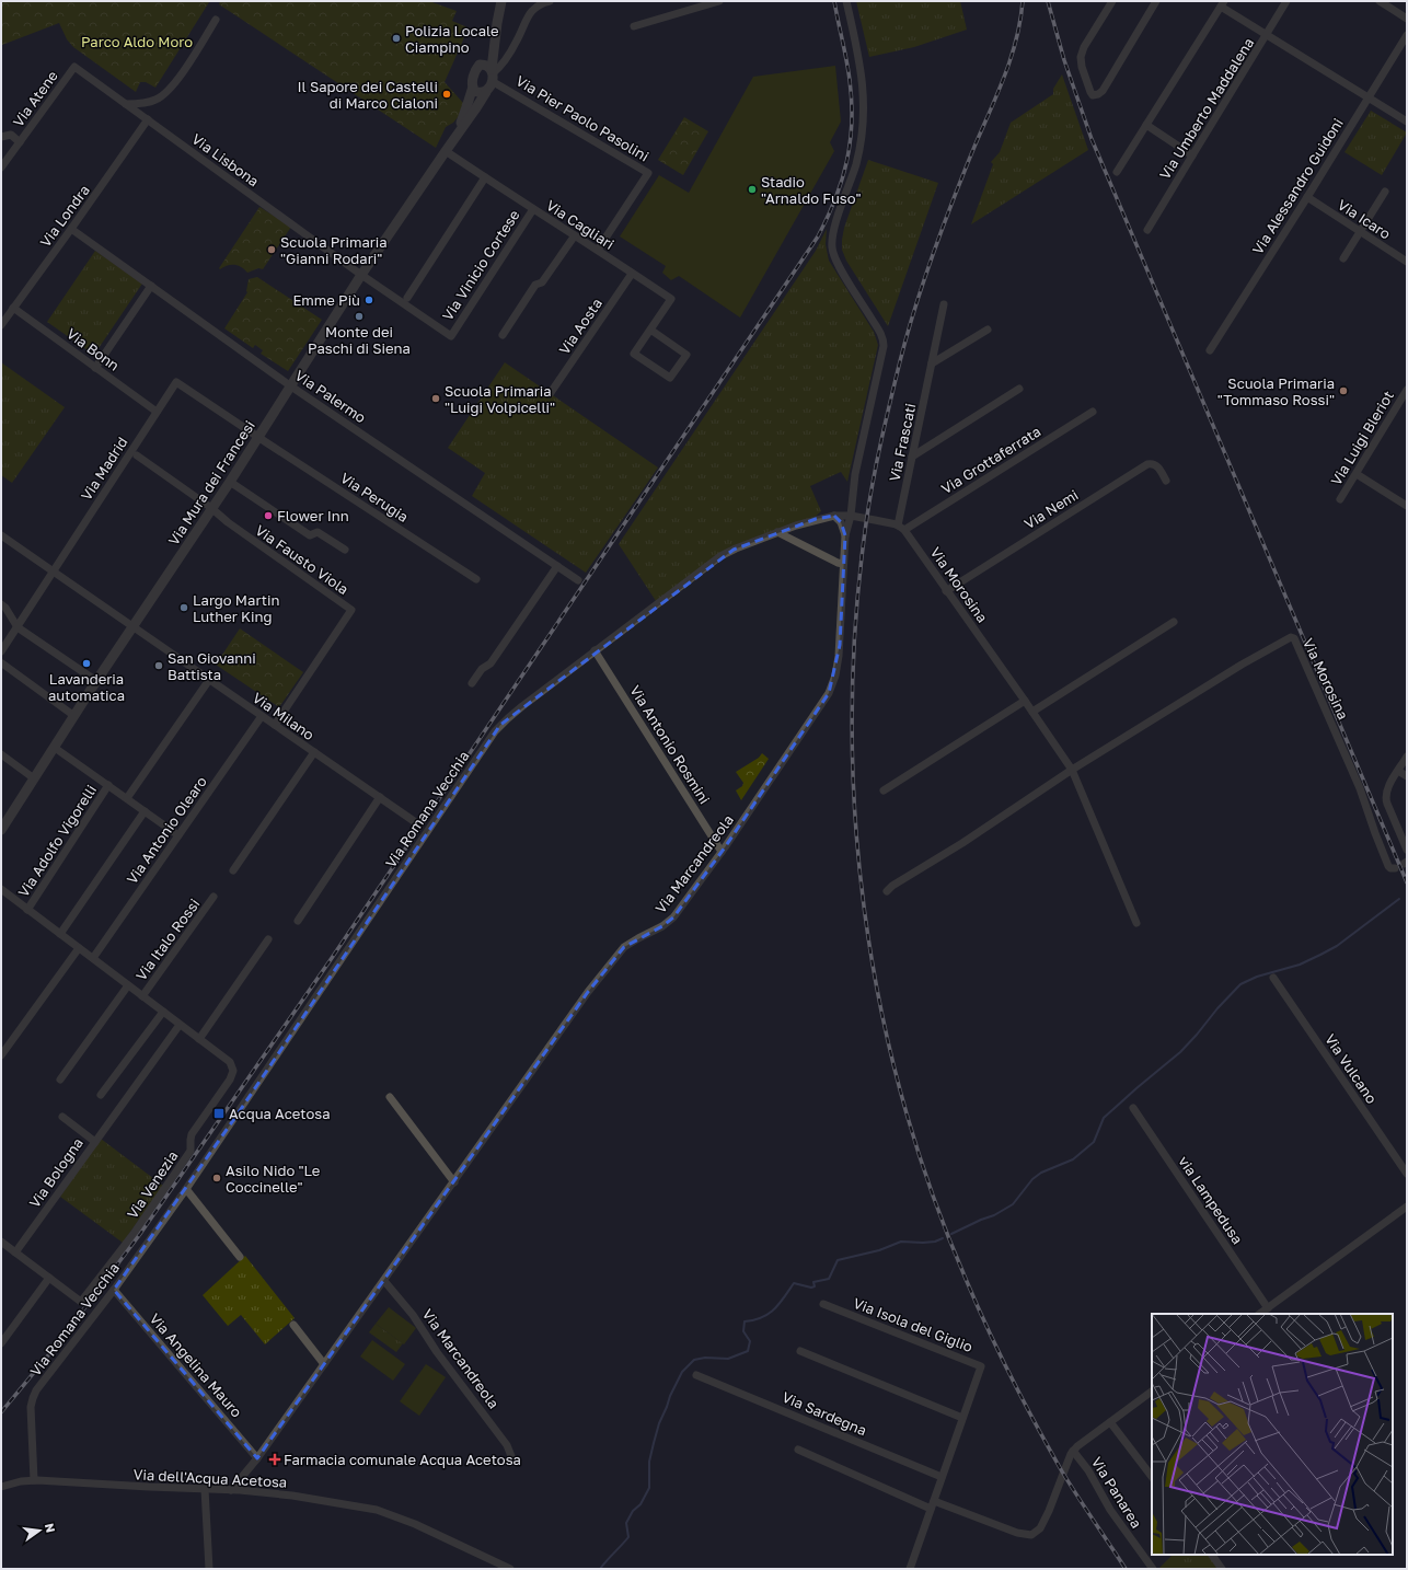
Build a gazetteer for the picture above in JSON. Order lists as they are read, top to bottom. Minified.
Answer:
{"streets":{"street":["Via Atene","Via Umberto Maddalena","Via Pier Paolo Pasolini","Via Lisbona","Via Alessandro Guidoni","Via Londra","Via Icaro","Via Cagliari","Via Vinicio Cortese","Via Aosta","Via Bonn","Via Palermo","Via Luigi Bleriot","Via Frascati","Via Grottaferrata","Via Madrid","Via Mura dei Francesi","Via Perugia","Via Nemi","Via Fausto Viola","Via Morosina","Via Milano","Via Antonio Rosmini","Via Romana Vecchia","Via Antonio Olearo","Via Adolfo Vigorelli","Via Marcandreola","Via Italo Rossi","Via Vulcano","Via Bologna","Via Venezia","via Lampedusa","Via Isola del Giglio","Via Angelina Mauro","Via Sardegna","Via dell'Acqua Acetosa","Via Panarea"]},"crossings":[["Via Atene","Via Lisbona"],["Via Pier Paolo Pasolini","Via Cagliari"],["Via Pier Paolo Pasolini","Via Mura dei Francesi"],["Via Lisbona","Via Londra"],["Via Lisbona","Via Vinicio Cortese"],["Via Lisbona","Via Mura dei Francesi"],["Via Alessandro Guidoni","Via Icaro"],["Via Londra","Via Bonn"],["Via Londra","Via Palermo"],["Via Cagliari","Via Vinicio Cortese"],["Via Cagliari","Via Aosta"],["Via Cagliari","Via Mura dei Francesi"],["Via Bonn","Via Madrid"],["Via Palermo","Via Mura dei Francesi"],["Via Frascati","Via Grottaferrata"],["Via Frascati","Via Morosina"],["Via Grottaferrata","Via Morosina"],["Via Madrid","Via Mura dei Francesi"],["Via Madrid","Via Perugia"],["Via Madrid","Via Milano"],["Via Mura dei Francesi","Via Perugia"],["Via Mura dei Francesi","Via Fausto Viola"],["Via Mura dei Francesi","Via Milano"],["Via Nemi","Via Morosina"],["Via Fausto Viola","Via Milano"],["Via Milano","Via Antonio Olearo"],["Via Antonio Rosmini","Via Romana Vecchia"],["Via Antonio Rosmini","Via Marcandreola"],["Via Romana Vecchia","Via Marcandreola"],["Via Romana Vecchia","Via Angelina Mauro"],["Via Romana Vecchia","Via dell'Acqua Acetosa"],["Via Antonio Olearo","Via Venezia"],["Via Adolfo Vigorelli","Via Venezia"],["Via Marcandreola","Via Angelina Mauro"],["Via Marcandreola","Via dell'Acqua Acetosa"],["Via Italo Rossi","Via Venezia"],["Via Isola del Giglio","Via Sardegna"]],"parks":["Parco Aldo Moro"],"places":{"other":["Polizia Locale Ciampino","Il Sapore dei Castelli di Marco Cialoni","Stadio \"Arnaldo Fuso\"","Scuola Primaria \"Gianni Rodari\"","Emme Più","Monte dei Paschi di Siena","Scuola Primaria \"Tommaso Rossi\"","Scuola Primaria \"Luigi Volpicelli\"","Flower Inn","Largo Martin Luther King","Lavanderia automatica","San Giovanni Battista","Asilo Nido \"Le Coccinelle\""],"transit":["Acqua Acetosa"],"health":["Farmacia comunale Acqua Acetosa"]},"north":"right"}
